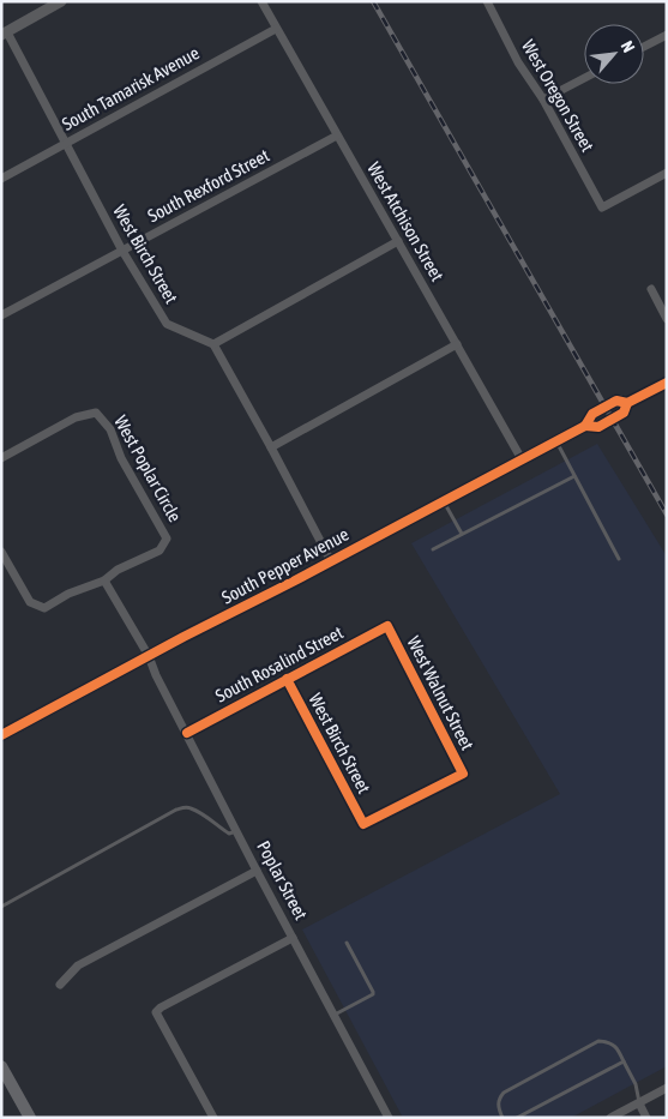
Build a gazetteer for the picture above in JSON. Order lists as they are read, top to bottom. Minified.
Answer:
{"streets":{"main road":["South Pepper Avenue"],"street":["South Tamarisk Avenue","West Oregon Street","South Rexford Street","West Atchison Street","West Birch Street","West Poplar Circle","South Rosalind Street","West Walnut Street","Poplar Street"]},"crossings":[["South Tamarisk Avenue","West Atchison Street"],["South Tamarisk Avenue","West Birch Street"],["South Rexford Street","West Atchison Street"],["South Rexford Street","West Birch Street"],["West Atchison Street","South Pepper Avenue"],["West Birch Street","South Rosalind Street"],["West Birch Street","West Walnut Street"],["West Poplar Circle","Poplar Street"],["South Pepper Avenue","Poplar Street"],["South Rosalind Street","West Walnut Street"],["South Rosalind Street","Poplar Street"]],"north":"top right"}
